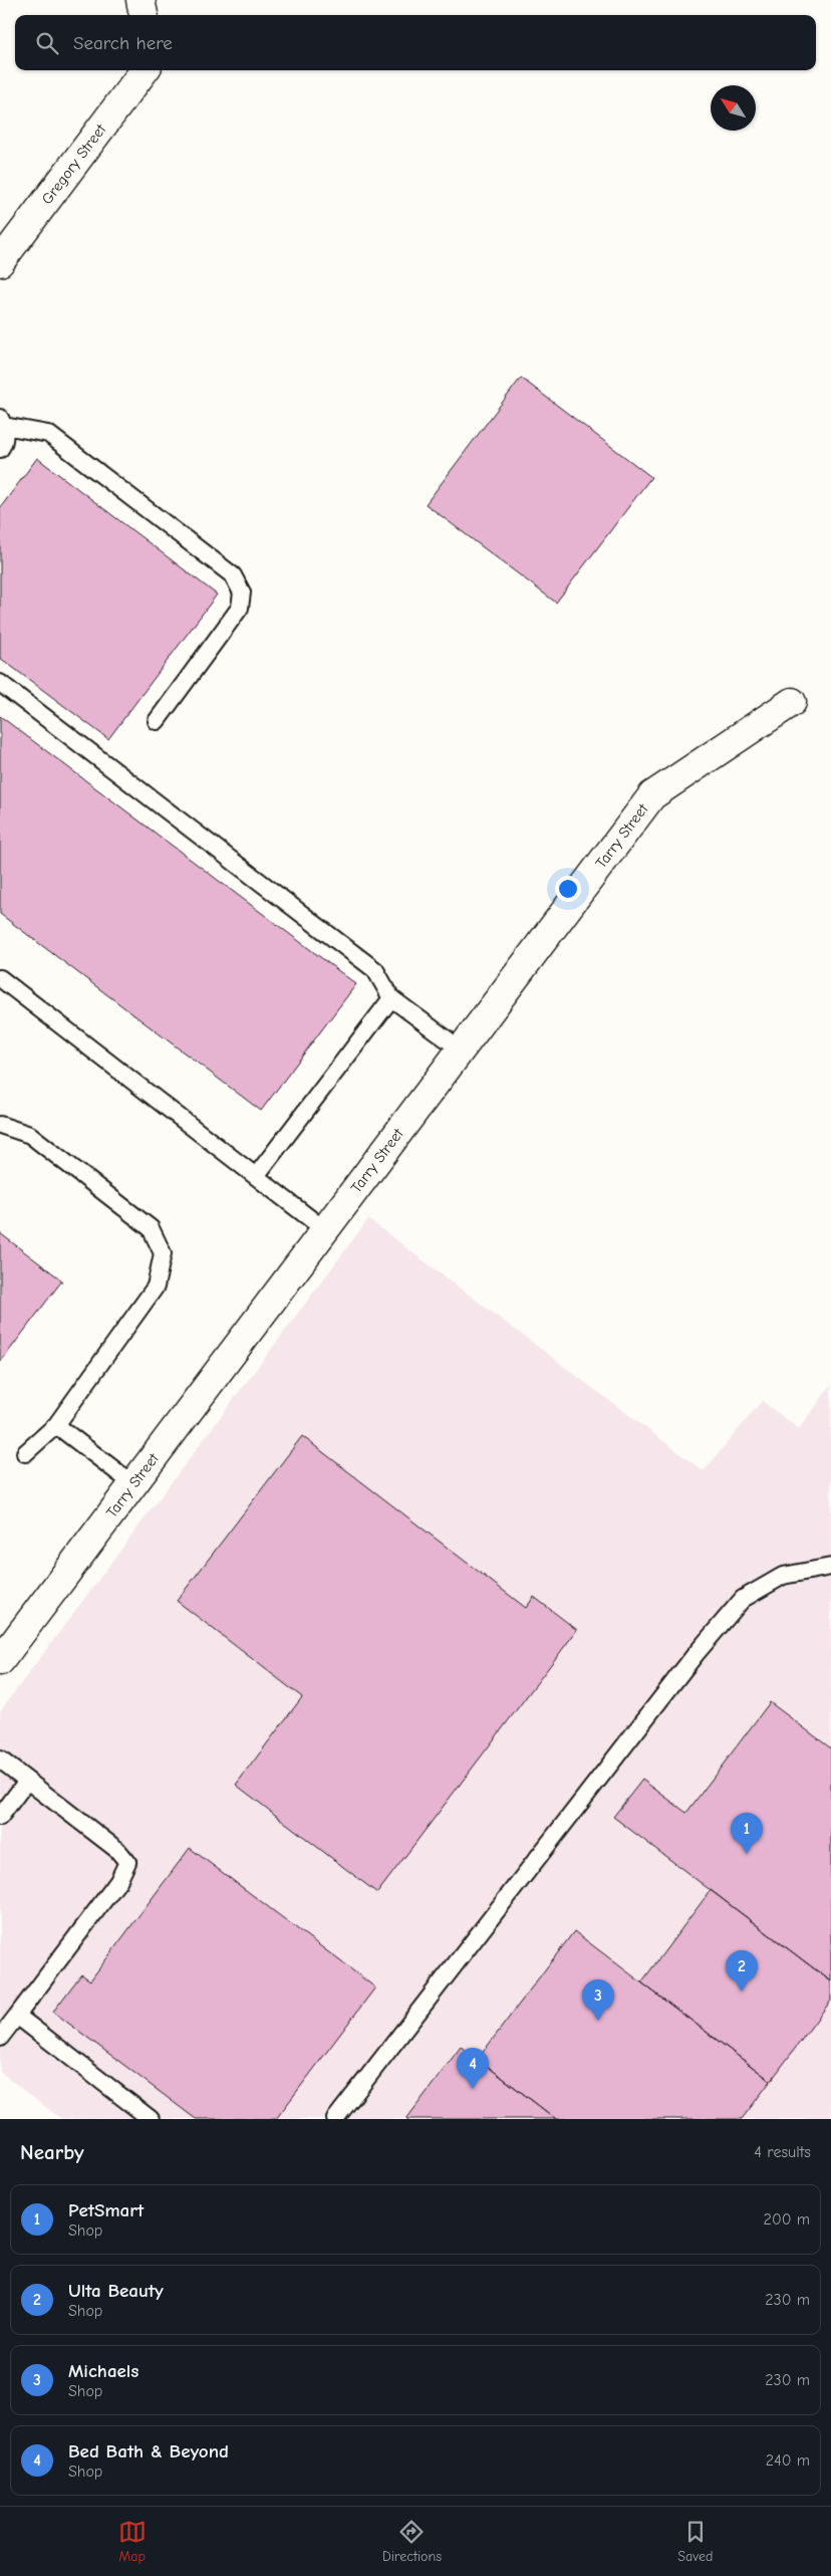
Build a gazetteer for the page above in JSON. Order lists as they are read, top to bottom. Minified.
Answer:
{"streets":{"street":["Gregory Street","Tarry Street"]},"north":"top left","page":{"search":"Search here","pins":["1","2","3","4"],"heading":["Nearby","4 results"],"list":[{"mark":"1","name":"PetSmart","note":"Shop","value":"200 m"},{"mark":"2","name":"Ulta Beauty","note":"Shop","value":"230 m"},{"mark":"3","name":"Michaels","note":"Shop","value":"230 m"},{"mark":"4","name":"Bed Bath & Beyond","note":"Shop","value":"240 m"}],"nav":["Map","Directions","Saved"]}}
